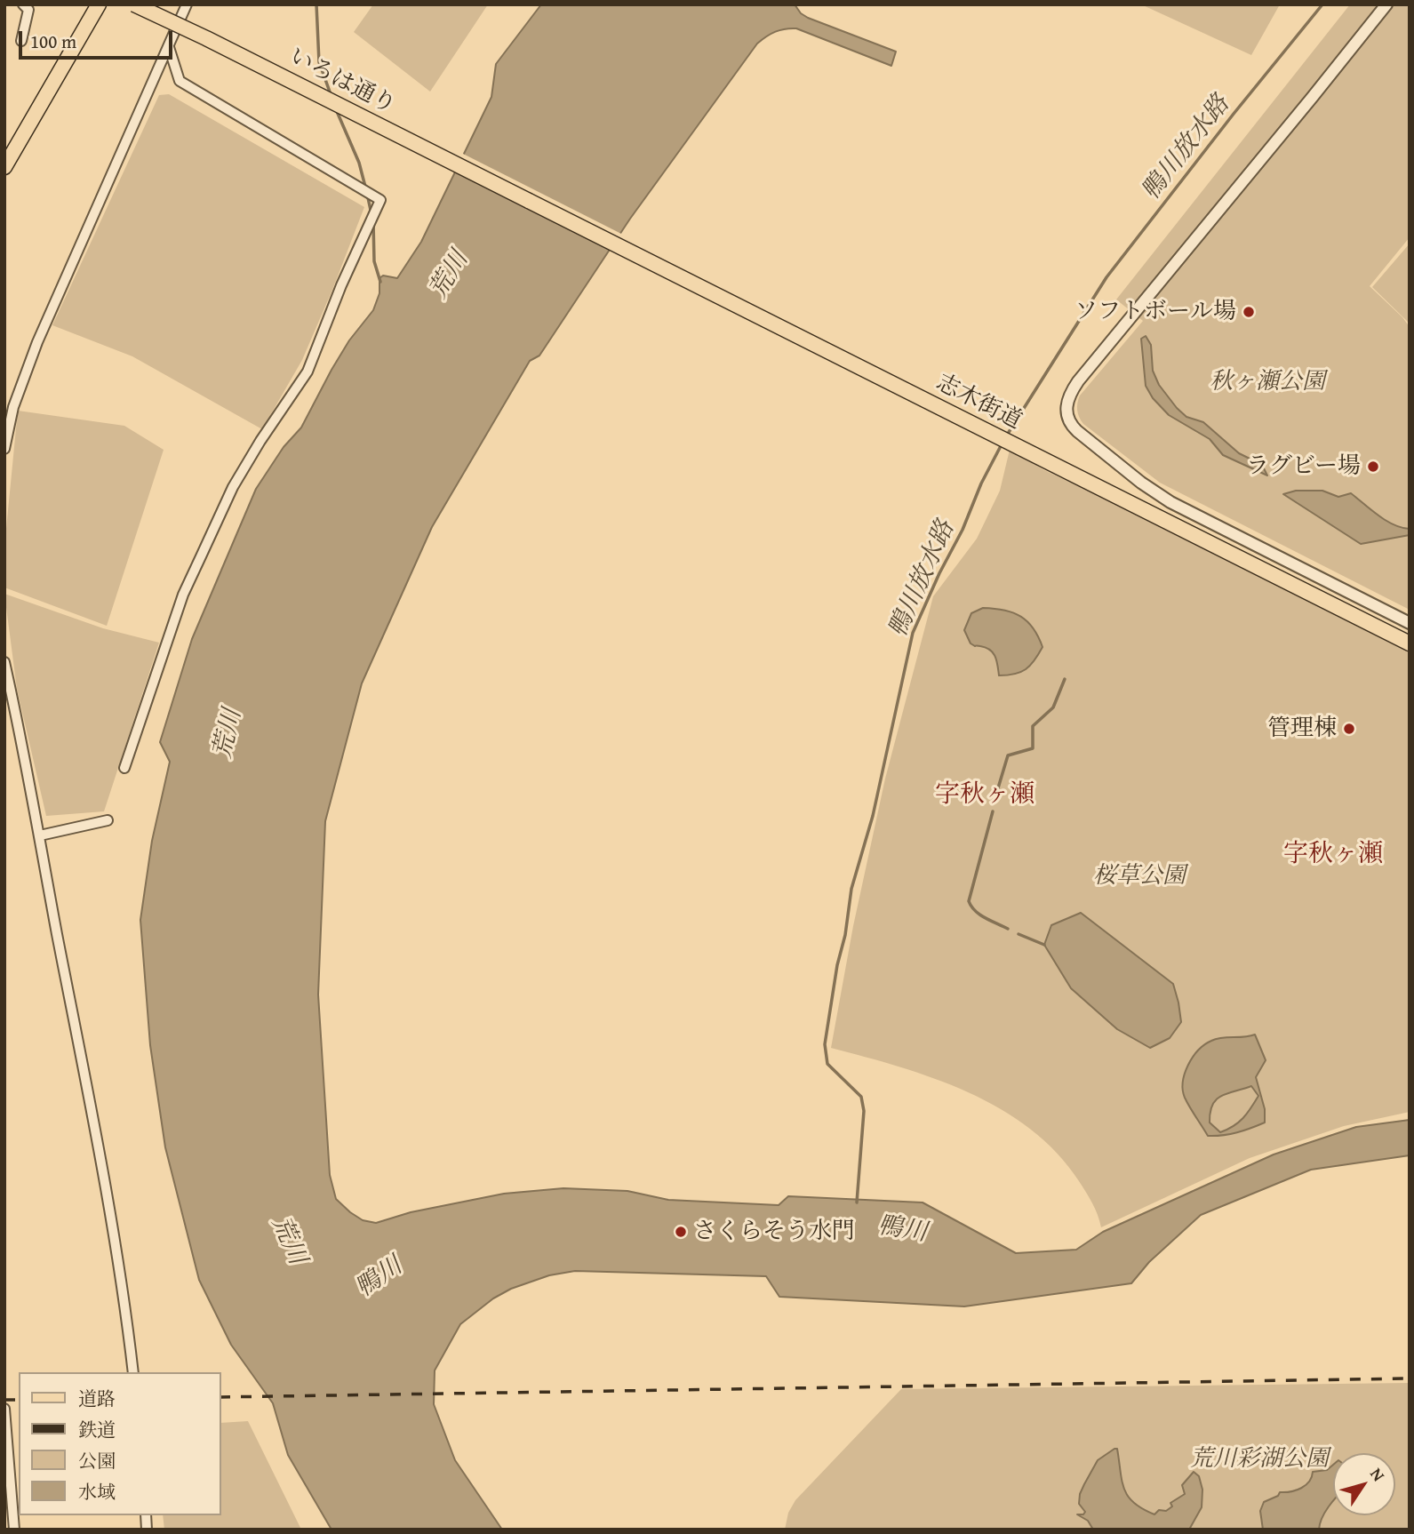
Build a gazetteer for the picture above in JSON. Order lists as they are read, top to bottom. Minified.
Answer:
{"streets":{"main road":["いろは通り","志木街道"]},"crossings":[["いろは通り","志木街道"]],"districts":["字秋ヶ瀬","字秋ヶ瀬"],"water":["鴨川放水路","荒川","鴨川"],"parks":["秋ヶ瀬公園","桜草公園","荒川彩湖公園"],"places":["ソフトボール場","ラグビー場","管理棟","さくらそう水門"],"legend":["道路","鉄道","公園","水域"],"scale_bar":"100 m","north":"top right"}
